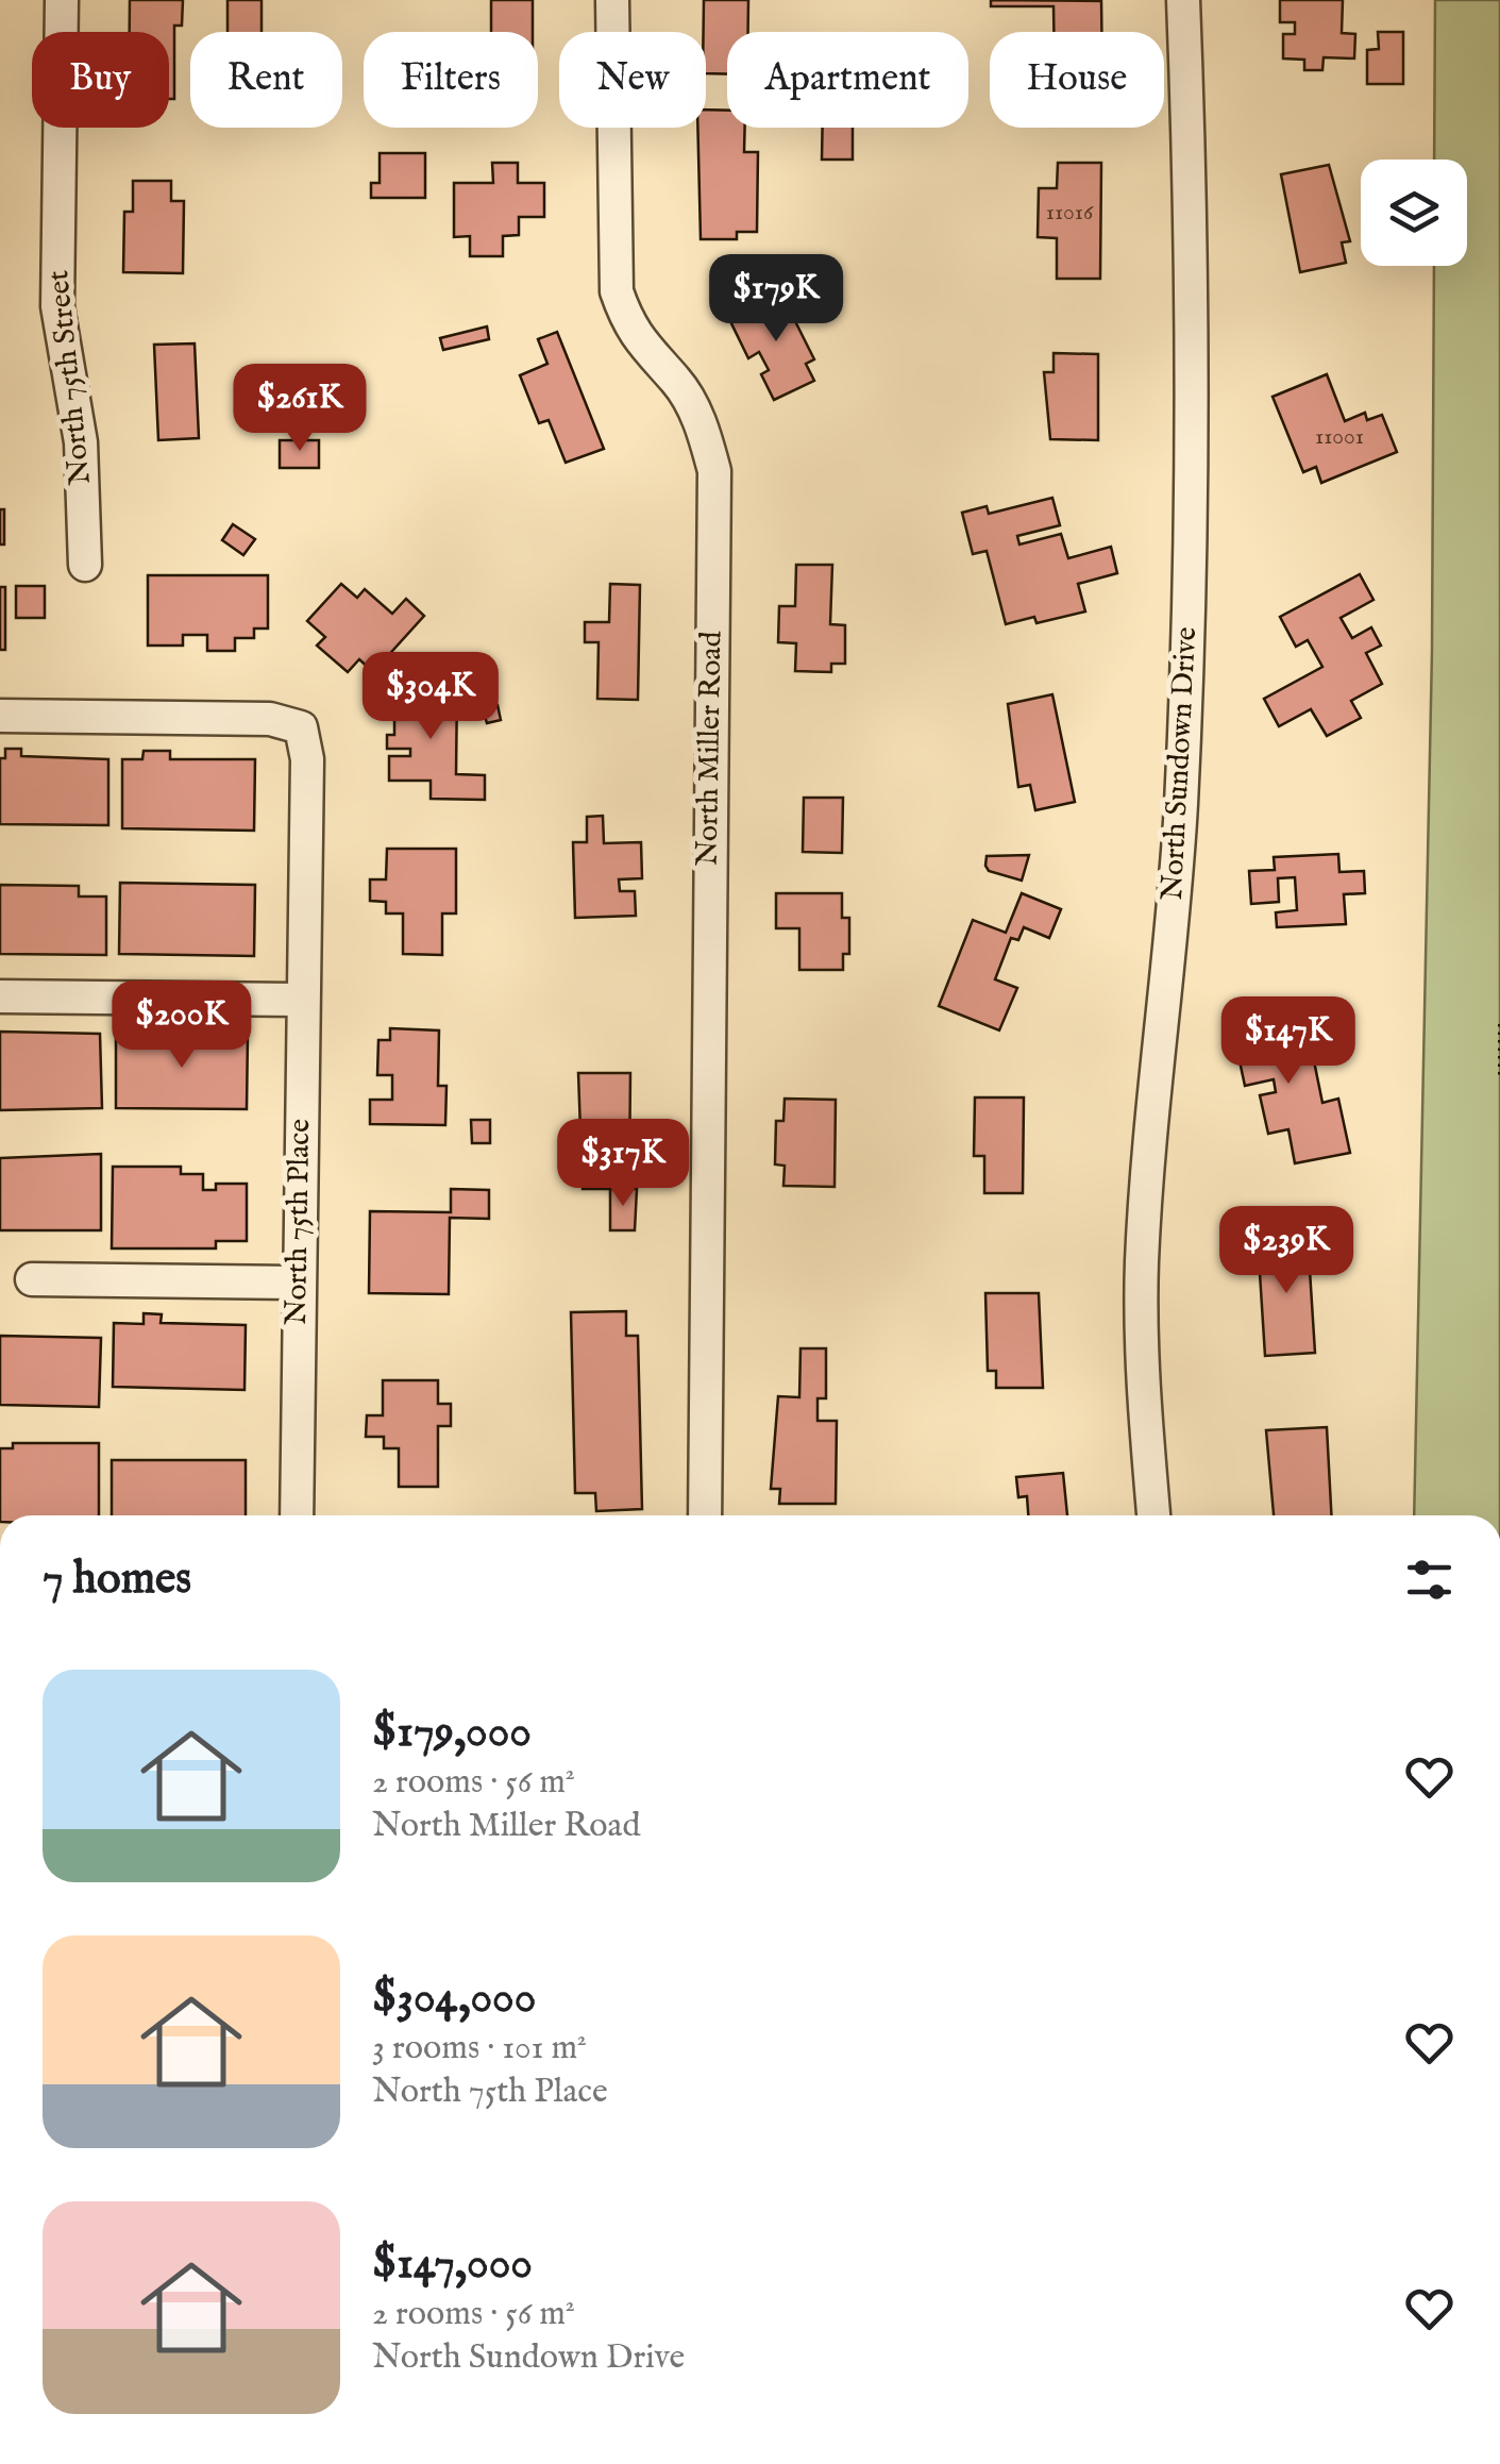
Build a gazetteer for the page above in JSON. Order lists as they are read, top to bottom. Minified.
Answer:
{"streets":{"street":["North 75th Street","North Miller Road","North Sundown Drive","North 75th Place"]},"house_numbers":["11016","11001"],"page":{"chip":["Buy","Rent","Filters","New","Apartment","House"],"price":["$179K","$261K","$304K","$200K","$147K","$317K","$239K"],"heading":"7 homes","list":[{"name":"$179,000","note":"2 rooms · 56 m² · North Miller Road"},{"name":"$304,000","note":"3 rooms · 101 m² · North 75th Place"},{"name":"$147,000","note":"2 rooms · 56 m² · North Sundown Drive"}]}}
